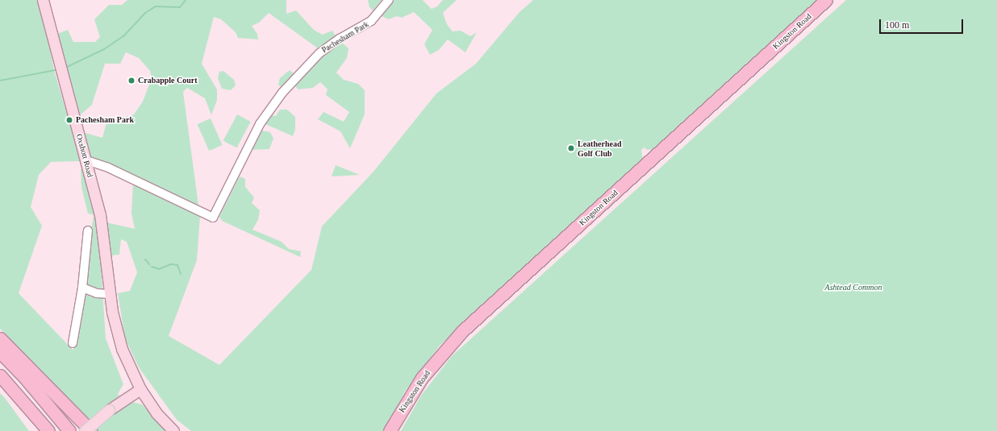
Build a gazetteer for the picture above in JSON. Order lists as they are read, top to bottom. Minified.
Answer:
{"streets":{"highway":["Kingston Road"],"main road":["Oxshott Road"],"street":["Pachesham Park"]},"crossings":[["Pachesham Park","Oxshott Road"]],"parks":["Ashtead Common"],"places":["Crabapple Court","Pachesham Park","Leatherhead Golf Club"],"scale_bar":"100 m"}
